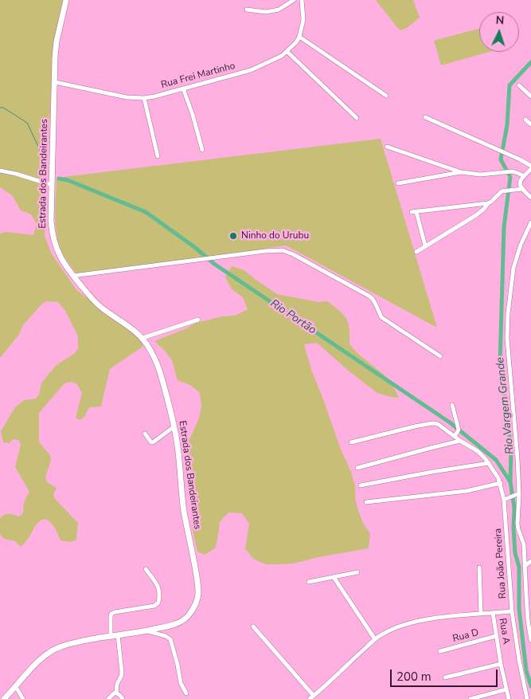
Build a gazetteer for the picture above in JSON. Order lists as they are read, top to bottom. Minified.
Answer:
{"streets":{"main road":["Estrada dos Bandeirantes"],"street":["Rua Frei Martinho","Rua João Pereira","Rua A","Rua D"]},"crossings":[["Rua Frei Martinho","Estrada dos Bandeirantes"],["Rua A","Rua D"]],"water":["Rio Portão","Rio Vargem Grande"],"places":["Ninho do Urubu"],"scale_bar":"200 m","north":"top"}
